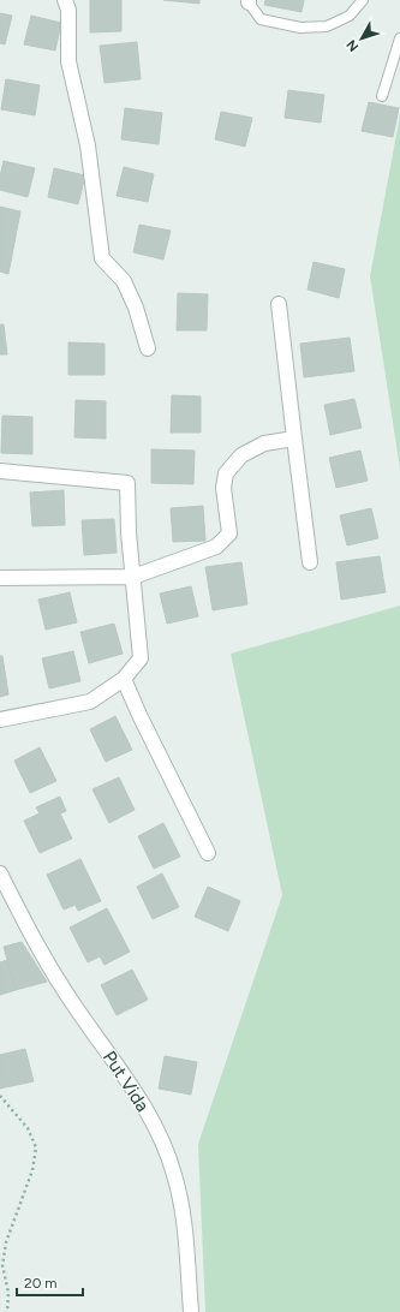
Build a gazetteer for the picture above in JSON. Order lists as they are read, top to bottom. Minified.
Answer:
{"streets":{"street":["Put Vida"]},"scale_bar":"20 m","north":"bottom left"}
